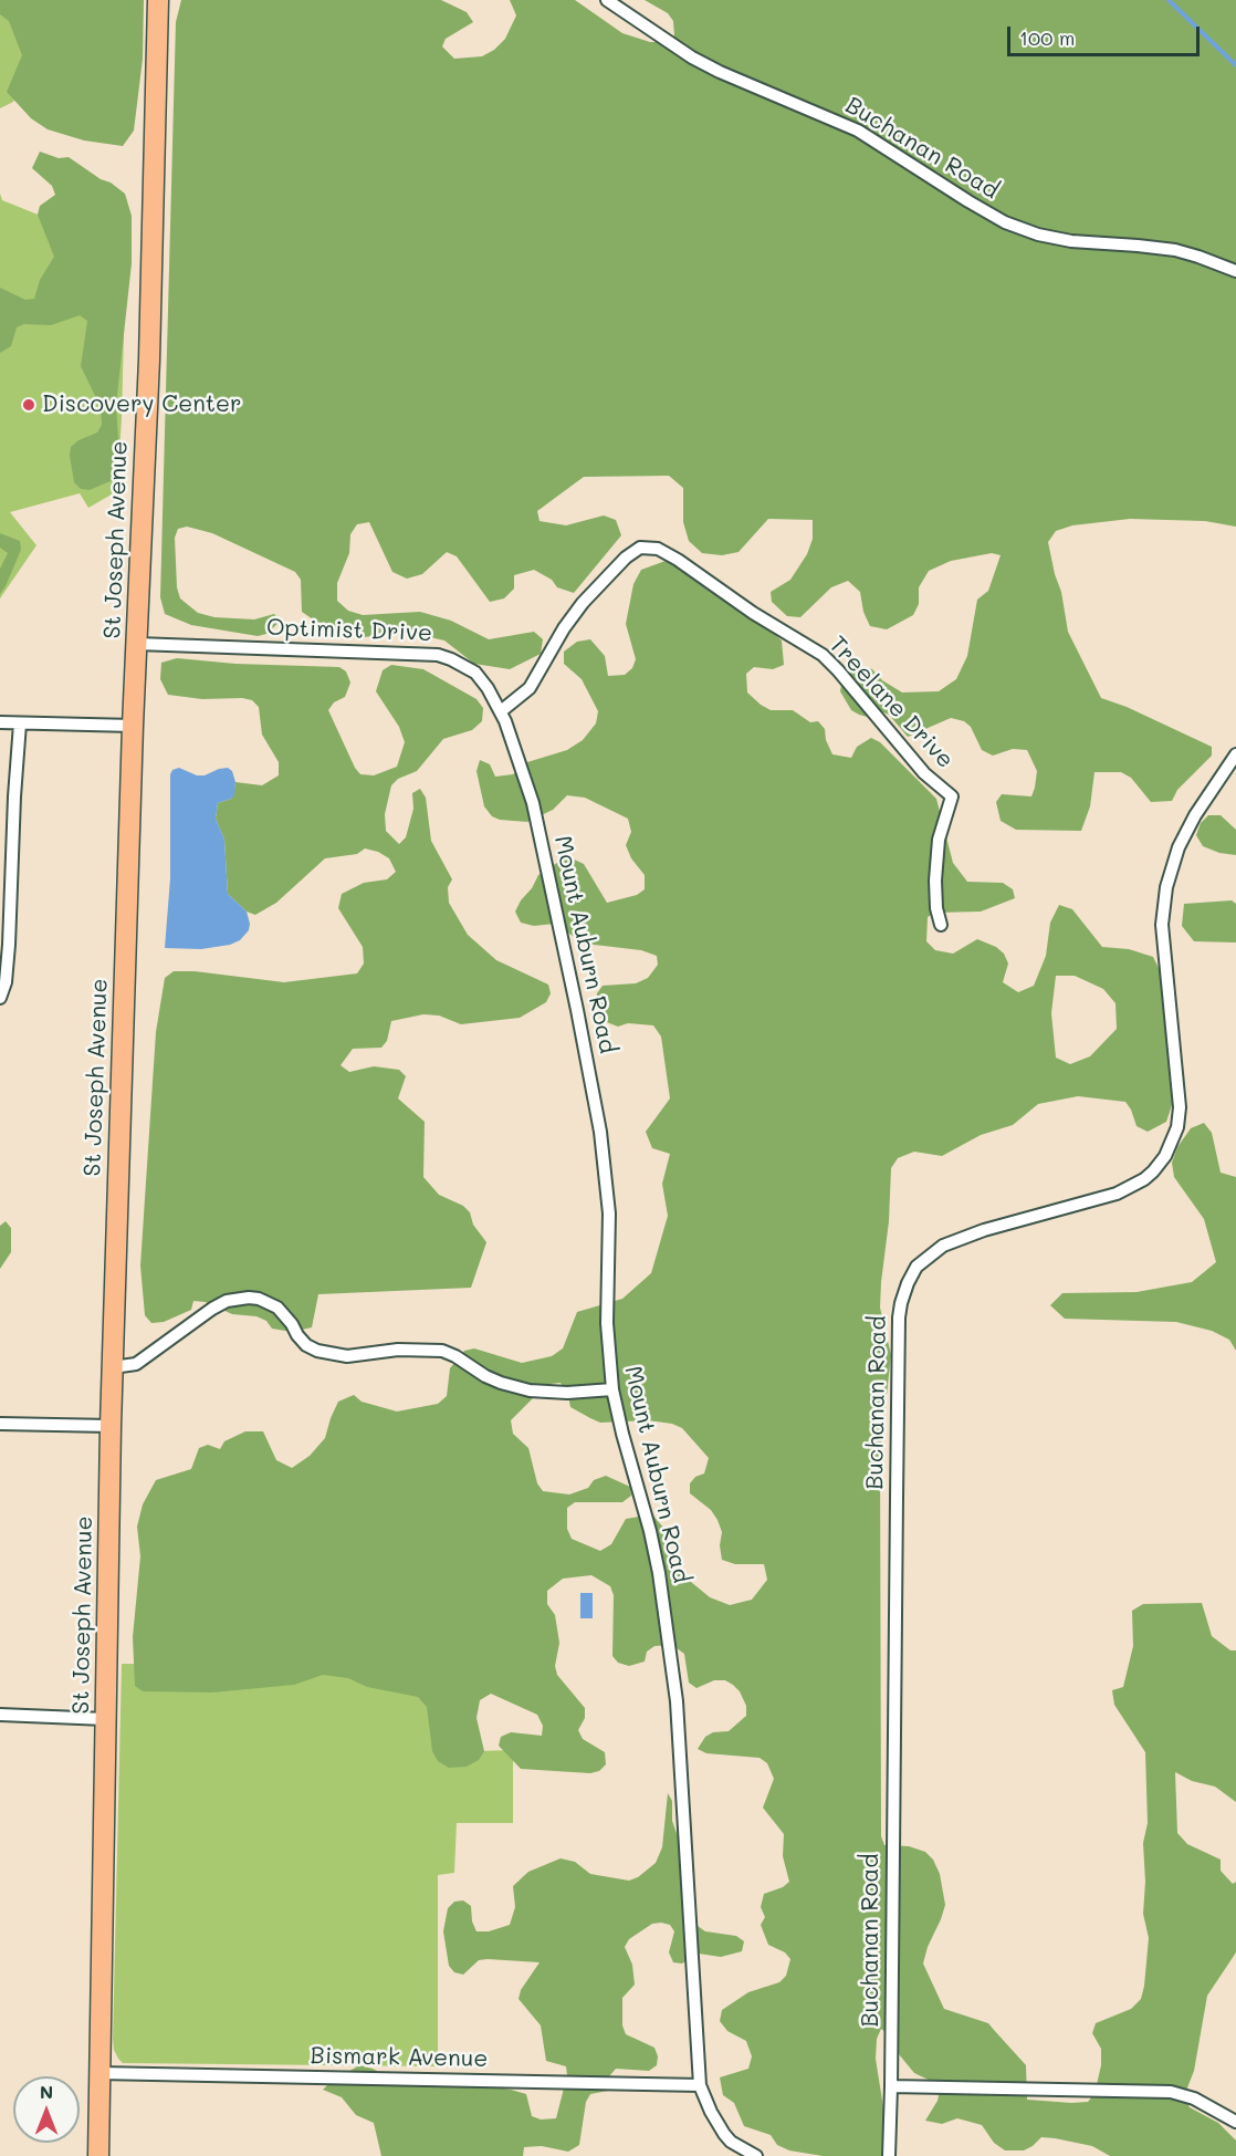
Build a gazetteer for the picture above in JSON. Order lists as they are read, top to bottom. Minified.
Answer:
{"streets":{"main road":["St Joseph Avenue"],"street":["Buchanan Road","Optimist Drive","Treelane Drive","Mount Auburn Road","Bismark Avenue"]},"crossings":[["St Joseph Avenue","Optimist Drive"],["St Joseph Avenue","Bismark Avenue"],["Optimist Drive","Treelane Drive"],["Optimist Drive","Mount Auburn Road"],["Treelane Drive","Mount Auburn Road"],["Mount Auburn Road","Bismark Avenue"]],"places":["Discovery Center"],"scale_bar":"100 m","north":"top"}
